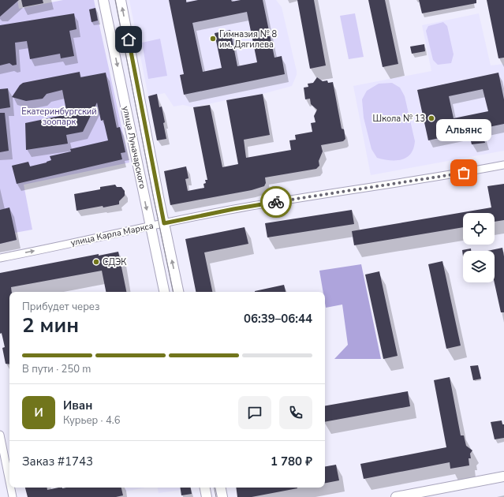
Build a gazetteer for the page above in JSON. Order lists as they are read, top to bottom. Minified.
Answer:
{"streets":{"main road":["улица Луначарского"],"street":["улица Карла Маркса"]},"crossings":[["улица Луначарского","улица Карла Маркса"]],"parks":["Екатеринбургский зоопарк"],"places":["Гимназия № 8 им. Дягилева","Школа № 13","Альянс","СДЭК"],"page":{"bubble":"Альянс","heading":["2 мин","Прибудет через","06:39–06:44"],"panel":["Иван","Курьер · 4.6","Заказ #1743","1 780 ₽"],"bar":"В пути · 250 m","round":"И"}}
